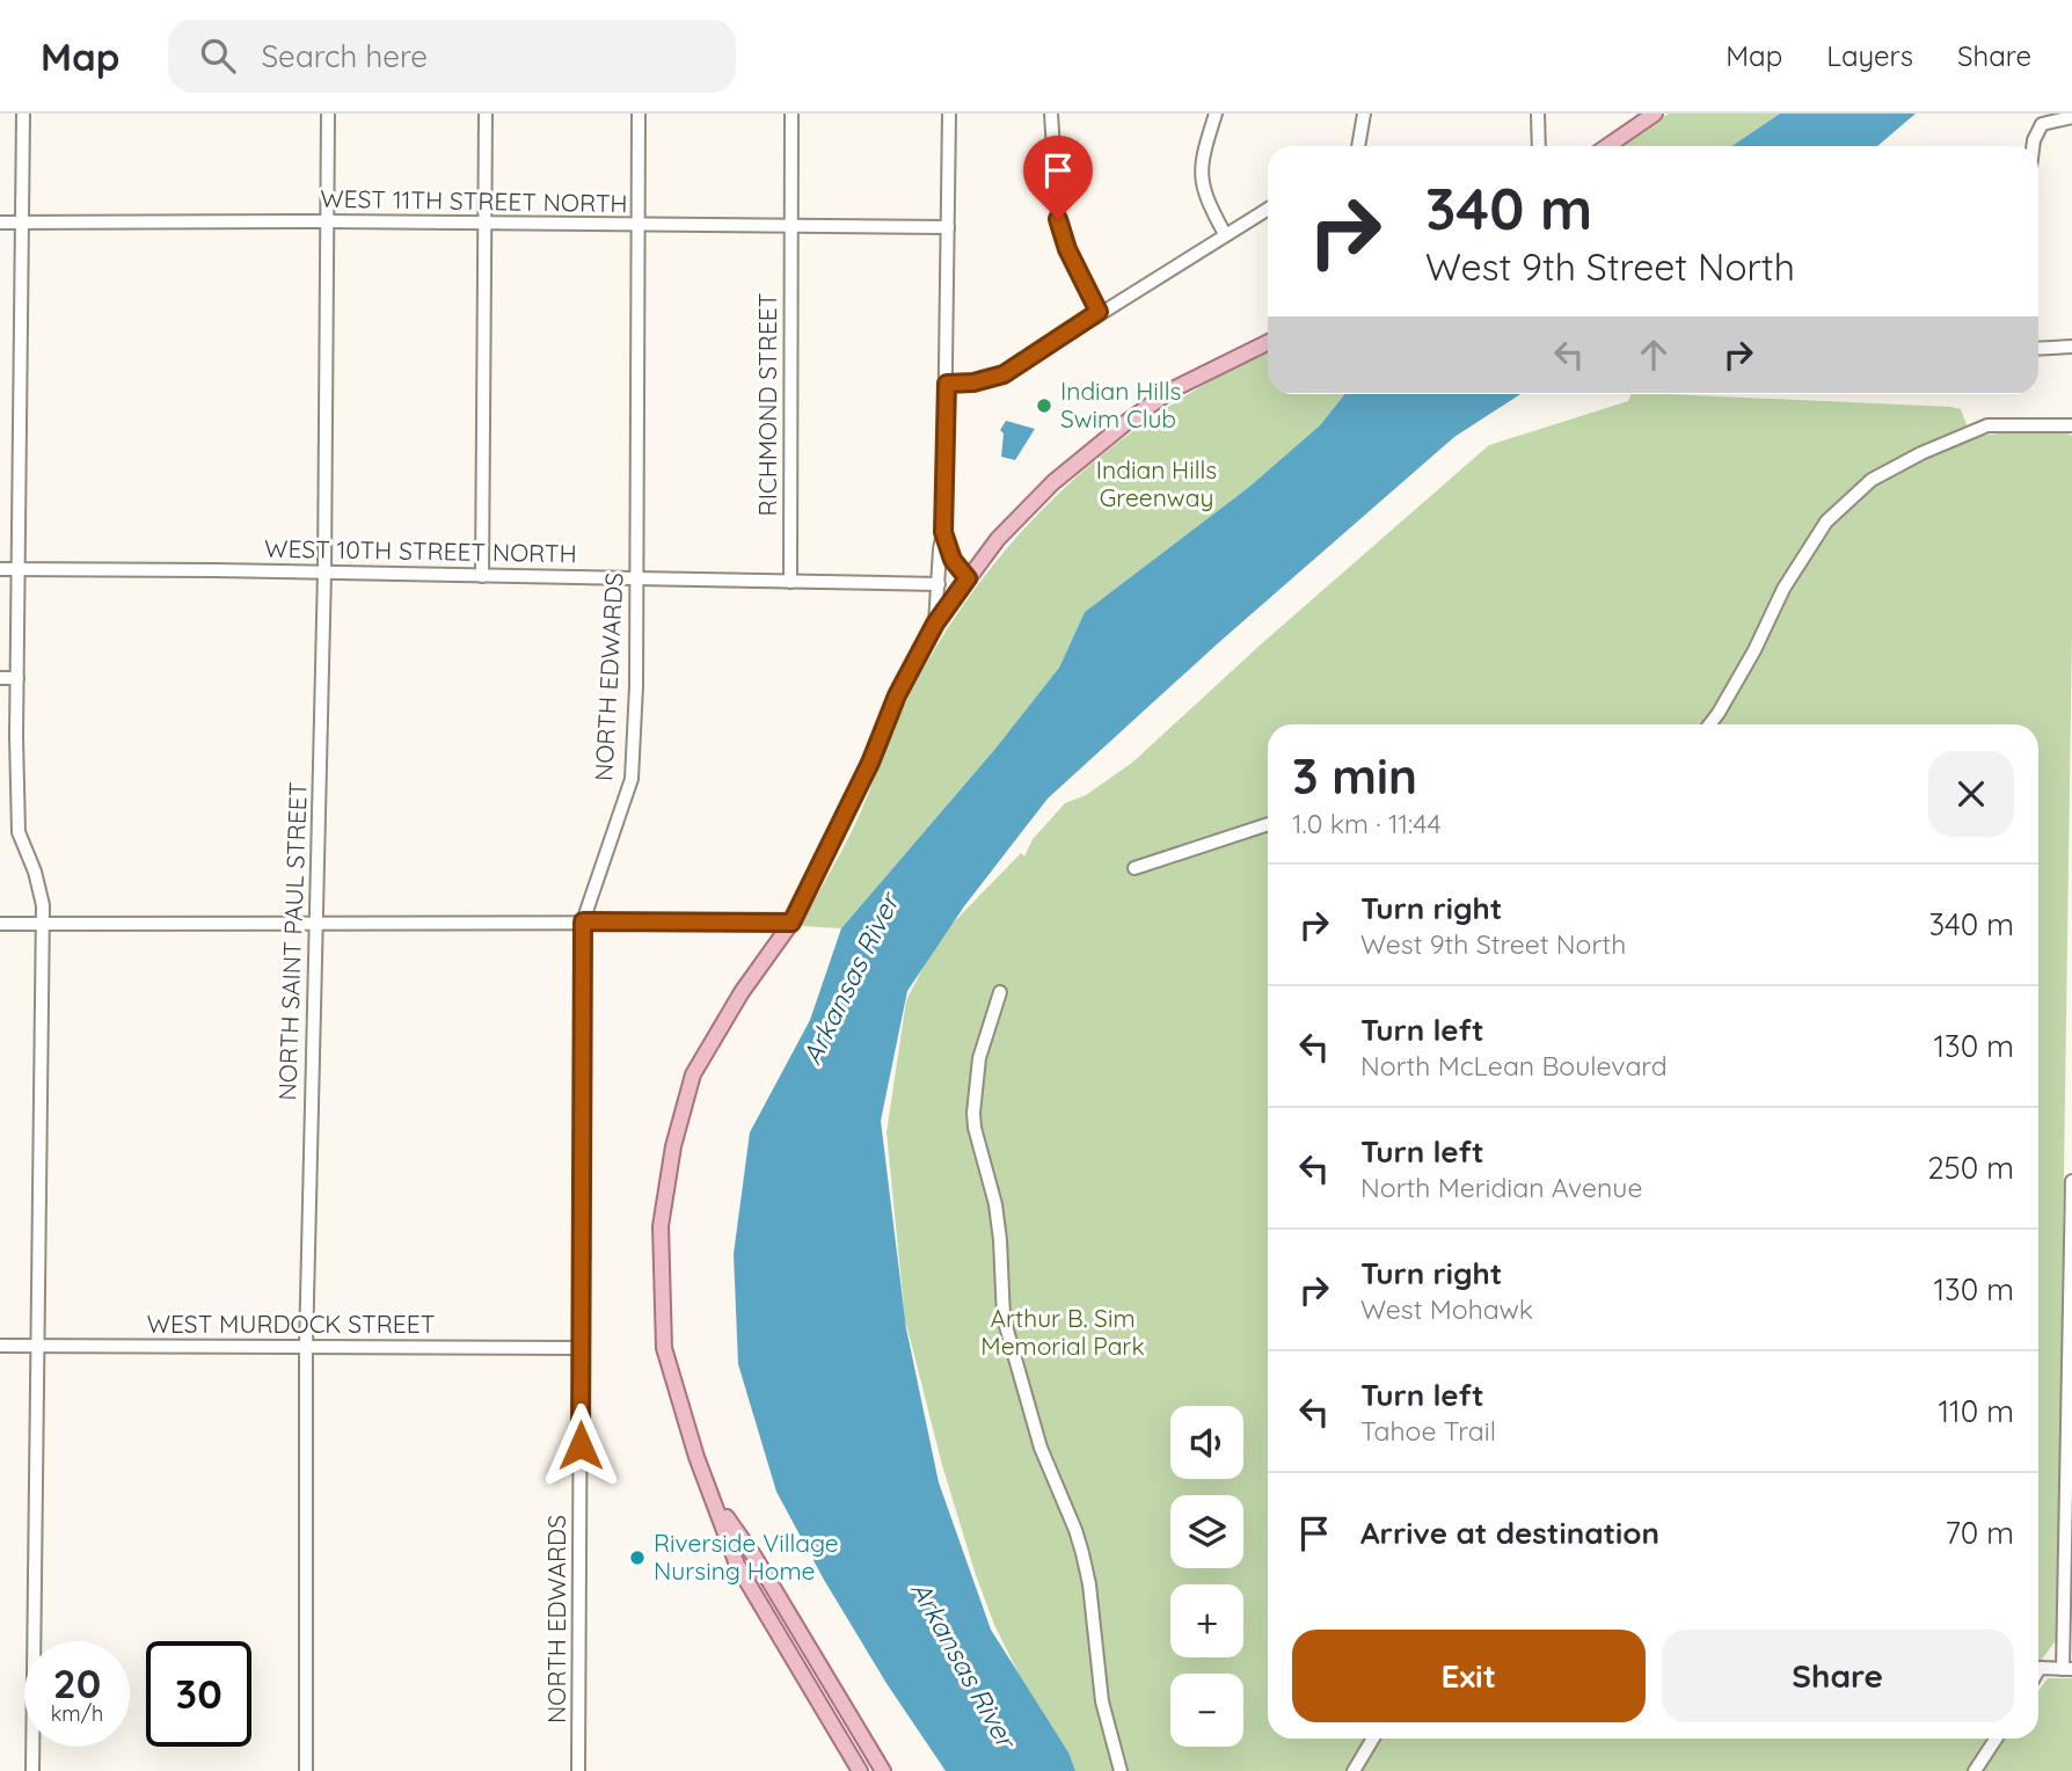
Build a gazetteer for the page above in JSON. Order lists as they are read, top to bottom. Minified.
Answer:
{"streets":{"street":["WEST 11TH STREET NORTH","RICHMOND STREET","WEST 10TH STREET NORTH","NORTH EDWARDS","NORTH SAINT PAUL STREET","WEST MURDOCK STREET"]},"crossings":[["WEST 11TH STREET NORTH","RICHMOND STREET"],["WEST 11TH STREET NORTH","NORTH EDWARDS"],["WEST 11TH STREET NORTH","NORTH SAINT PAUL STREET"],["RICHMOND STREET","WEST 10TH STREET NORTH"],["WEST 10TH STREET NORTH","NORTH EDWARDS"],["WEST 10TH STREET NORTH","NORTH SAINT PAUL STREET"],["NORTH EDWARDS","WEST MURDOCK STREET"],["NORTH SAINT PAUL STREET","WEST MURDOCK STREET"]],"water":["Arkansas River"],"parks":["Indian Hills Greenway","Arthur B. Sim Memorial Park"],"places":["Indian Hills Swim Club","Riverside Village Nursing Home"],"page":{"header":"Map","search":"Search here","nav":["Map","Layers","Share"],"turn":["340 m","West 9th Street North"],"heading":["3 min","1.0 km · 11:44"],"list":[{"name":"Turn right","note":"West 9th Street North","value":"340 m"},{"name":"Turn left","note":"North McLean Boulevard","value":"130 m"},{"name":"Turn left","note":"North Meridian Avenue","value":"250 m"},{"name":"Turn right","note":"West Mohawk","value":"130 m"},{"name":"Turn left","note":"Tahoe Trail","value":"110 m"},{"name":"Arrive at destination","value":"70 m"}],"map_buttons":["+","−"],"buttons":["Exit","Share"],"speed":"20 km/h","limit":"30"}}
